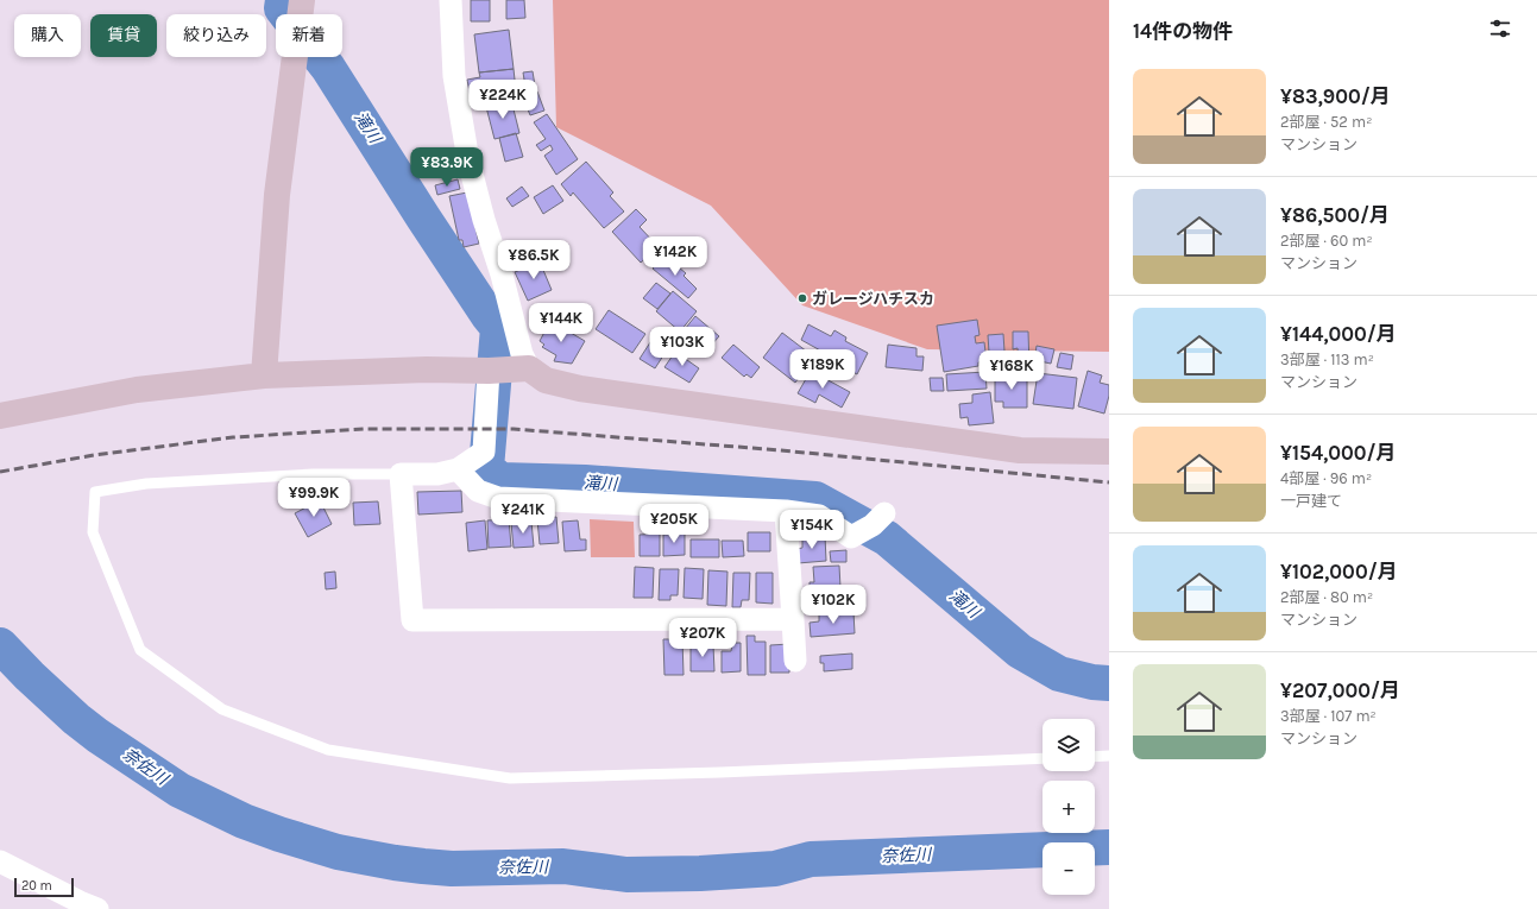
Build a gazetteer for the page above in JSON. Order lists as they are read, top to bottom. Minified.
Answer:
{"water":["滝川","奈佐川"],"places":["ガレージハチスカ"],"scale_bar":"20 m","page":{"heading":"14件の物件","chip":["購入","賃貸","絞り込み","新着"],"list":[{"name":"¥83,900/月","note":"2部屋 · 52 m² · マンション"},{"name":"¥86,500/月","note":"2部屋 · 60 m² · マンション"},{"name":"¥144,000/月","note":"3部屋 · 113 m² · マンション"},{"name":"¥154,000/月","note":"4部屋 · 96 m² · 一戸建て"},{"name":"¥102,000/月","note":"2部屋 · 80 m² · マンション"},{"name":"¥207,000/月","note":"3部屋 · 107 m² · マンション"}],"price":["¥224K","¥83.9K","¥142K","¥86.5K","¥144K","¥103K","¥189K","¥168K","¥99.9K","¥241K","¥205K","¥154K","¥102K","¥207K"],"map_buttons":["+","−"],"scale":"20 m"}}
